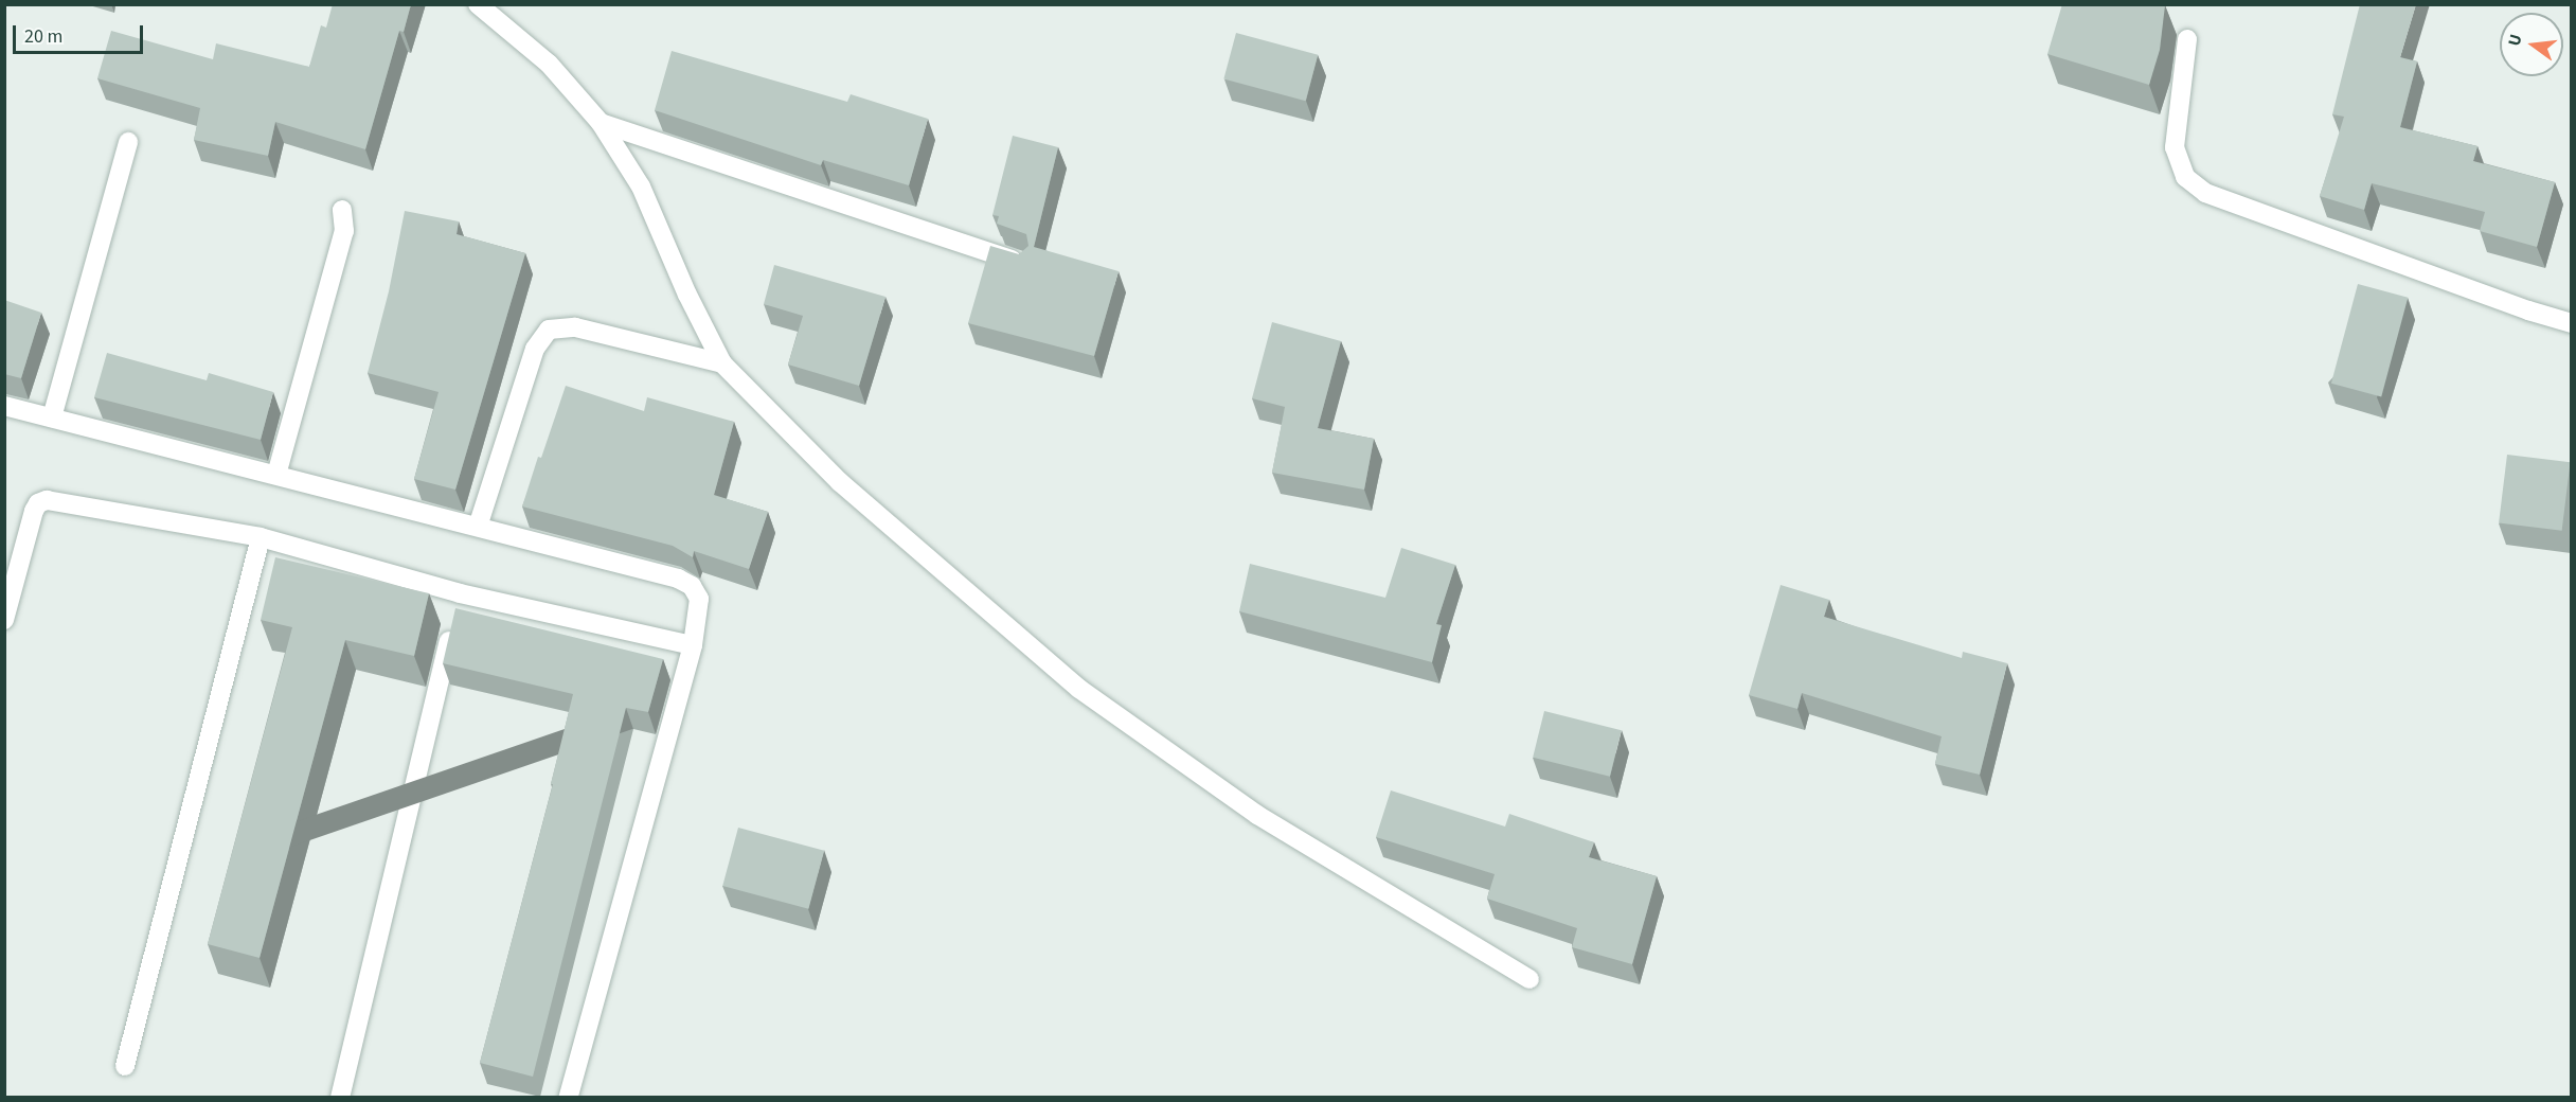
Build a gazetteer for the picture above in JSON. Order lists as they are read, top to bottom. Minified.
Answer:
{"scale_bar":"20 m","north":"left"}
